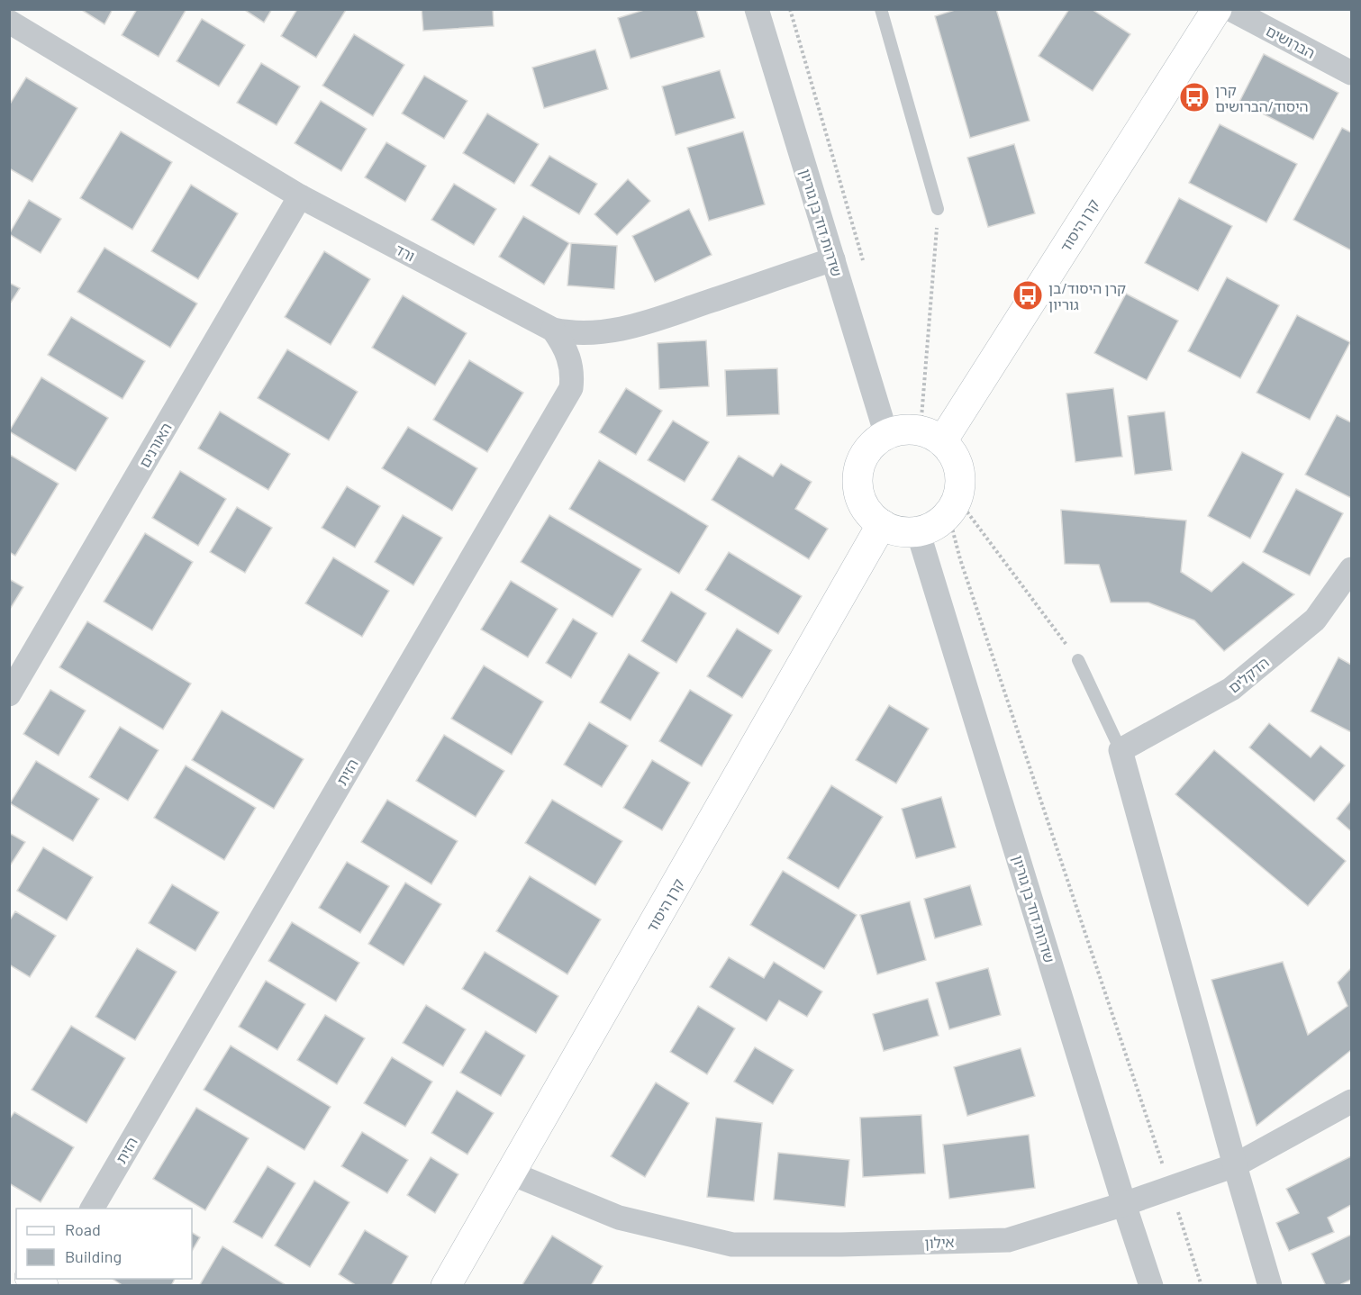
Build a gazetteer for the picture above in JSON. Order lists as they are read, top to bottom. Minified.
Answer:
{"streets":{"street":["הברושים","שדרות דוד בן גוריון","קרן היסוד","ורד","האורנים","הדקלים","הזית","אילון"]},"crossings":[["שדרות דוד בן גוריון","קרן היסוד"],["שדרות דוד בן גוריון","ורד"],["שדרות דוד בן גוריון","אילון"],["קרן היסוד","אילון"],["ורד","האורנים"],["ורד","הזית"]],"places":{"bus stop":["קרן היסוד/הברושים","קרן היסוד/בן גוריון"]},"legend":["Road","Building"]}
